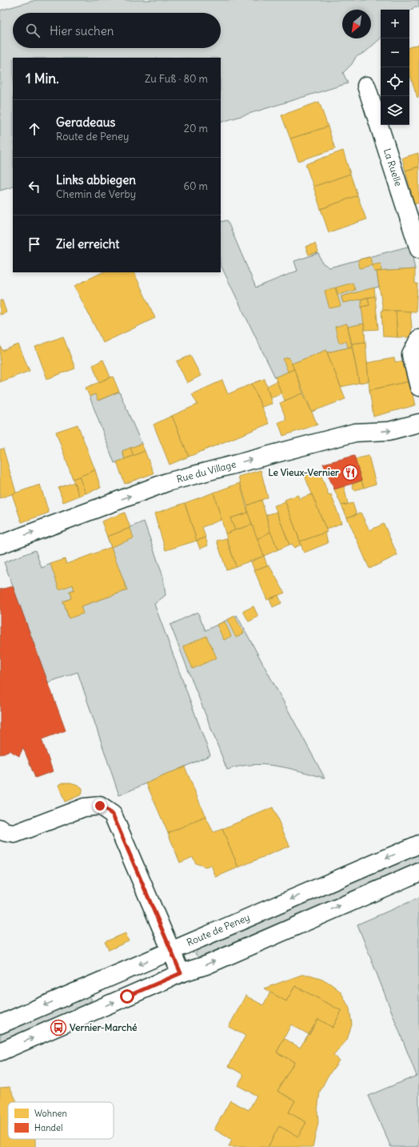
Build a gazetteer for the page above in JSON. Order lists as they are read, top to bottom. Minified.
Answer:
{"streets":{"street":["La Ruelle","Rue du Village","Route de Peney"]},"one_way":["Rue du Village"],"places":{"restaurant":["Le Vieux-Vernier"],"bus stop":["Vernier-Marché"]},"legend":["Wohnen","Handel"],"north":"bottom left","page":{"map_buttons":["+","−"],"search":"Hier suchen","heading":["1 Min.","Zu Fuß · 80 m"],"list":[["Geradeaus","Route de Peney","20 m"],["Links abbiegen","Chemin de Verby","60 m"],"Ziel erreicht"]}}
